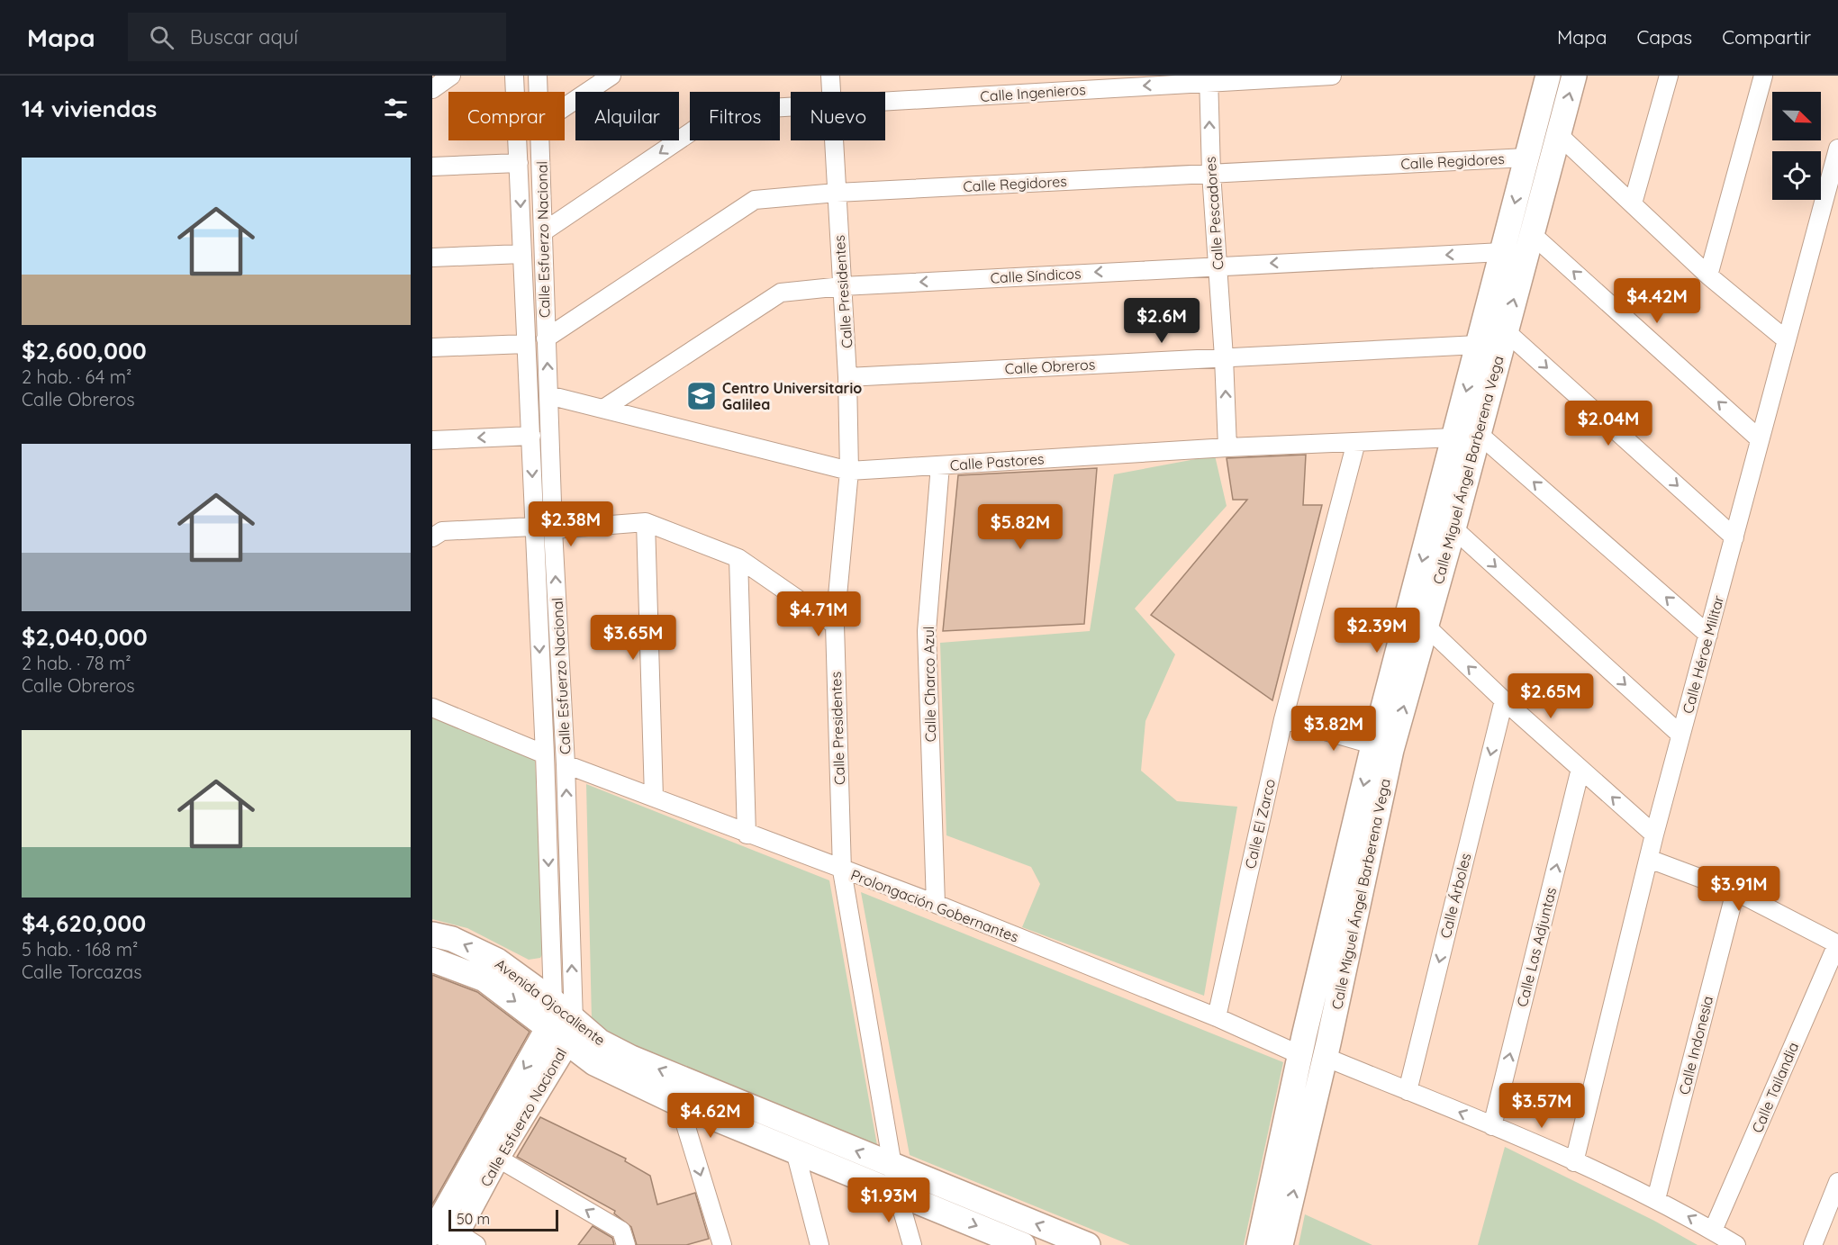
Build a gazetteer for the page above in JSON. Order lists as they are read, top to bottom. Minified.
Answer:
{"streets":{"street":["Calle Ingenieros","Calle Regidores","Calle Pescadores","Calle Esfuerzo Nacional","Calle Síndicos","Calle Presidentes","Calle Obreros","Calle Pastores","Calle Miguel Ángel Barberena Vega","Calle Héroe Militar","Calle Charco Azul","Calle El Zarco","Calle Árboles","Prolongación Gobernantes","Calle Las Adjuntas","Avenida Ojocaliente","Calle Indonesia","Calle Tailandia"]},"crossings":[["Calle Ingenieros","Calle Pescadores"],["Calle Ingenieros","Calle Esfuerzo Nacional"],["Calle Regidores","Calle Pescadores"],["Calle Regidores","Calle Esfuerzo Nacional"],["Calle Regidores","Calle Presidentes"],["Calle Regidores","Calle Miguel Ángel Barberena Vega"],["Calle Pescadores","Calle Síndicos"],["Calle Pescadores","Calle Obreros"],["Calle Pescadores","Calle Pastores"],["Calle Esfuerzo Nacional","Calle Pastores"],["Calle Esfuerzo Nacional","Prolongación Gobernantes"],["Calle Esfuerzo Nacional","Avenida Ojocaliente"],["Calle Síndicos","Calle Presidentes"],["Calle Síndicos","Calle Pastores"],["Calle Síndicos","Calle Miguel Ángel Barberena Vega"],["Calle Presidentes","Calle Obreros"],["Calle Presidentes","Calle Pastores"],["Calle Presidentes","Prolongación Gobernantes"],["Calle Presidentes","Avenida Ojocaliente"],["Calle Obreros","Calle Miguel Ángel Barberena Vega"],["Calle Pastores","Calle Miguel Ángel Barberena Vega"],["Calle Pastores","Calle Charco Azul"],["Calle Pastores","Calle El Zarco"],["Calle Miguel Ángel Barberena Vega","Prolongación Gobernantes"],["Calle Charco Azul","Prolongación Gobernantes"],["Calle El Zarco","Prolongación Gobernantes"]],"one_way":["Calle Ingenieros","Calle Pescadores","Calle Síndicos","Calle Árboles","Calle Las Adjuntas"],"places":{"school or university":["Centro Universitario Galilea"]},"scale_bar":"50 m","north":"bottom right","page":{"header":"Mapa","search":"Buscar aquí","nav":["Mapa","Capas","Compartir"],"heading":"14 viviendas","chip":["Comprar","Alquilar","Filtros","Nuevo"],"list":[{"name":"$2,600,000","note":"2 hab. · 64 m² · Calle Obreros"},{"name":"$2,040,000","note":"2 hab. · 78 m² · Calle Obreros"},{"name":"$4,620,000","note":"5 hab. · 168 m² · Calle Torcazas"}],"price":["$4.42M","$2.6M","$2.04M","$2.38M","$5.82M","$4.71M","$2.39M","$3.65M","$2.65M","$3.82M","$3.91M","$3.57M","$4.62M","$1.93M"],"scale":"50 m"}}
